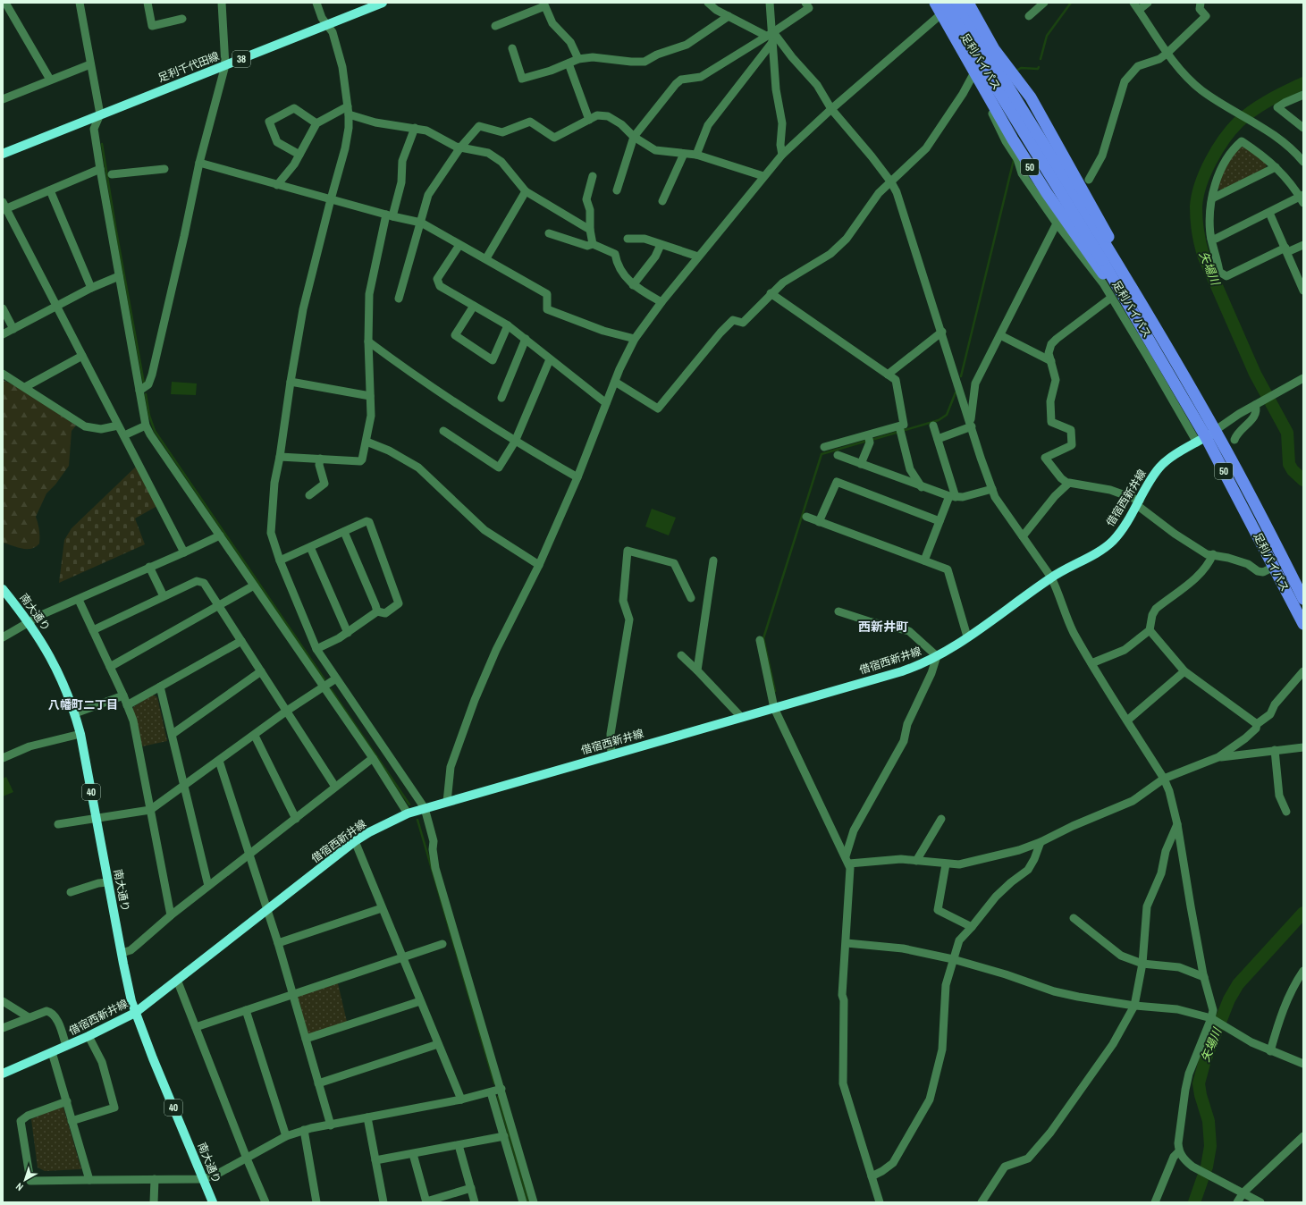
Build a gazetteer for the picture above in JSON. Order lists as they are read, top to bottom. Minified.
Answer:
{"streets":{"highway":["足利バイパス","50"],"main road":["38","足利千代田線","借宿西新井線","南大通り","40"]},"crossings":[["足利バイパス","50"],["足利バイパス","借宿西新井線"],["借宿西新井線","南大通り"]],"districts":["西新井町","八幡町二丁目"],"water":["矢場川"],"north":"bottom left"}
